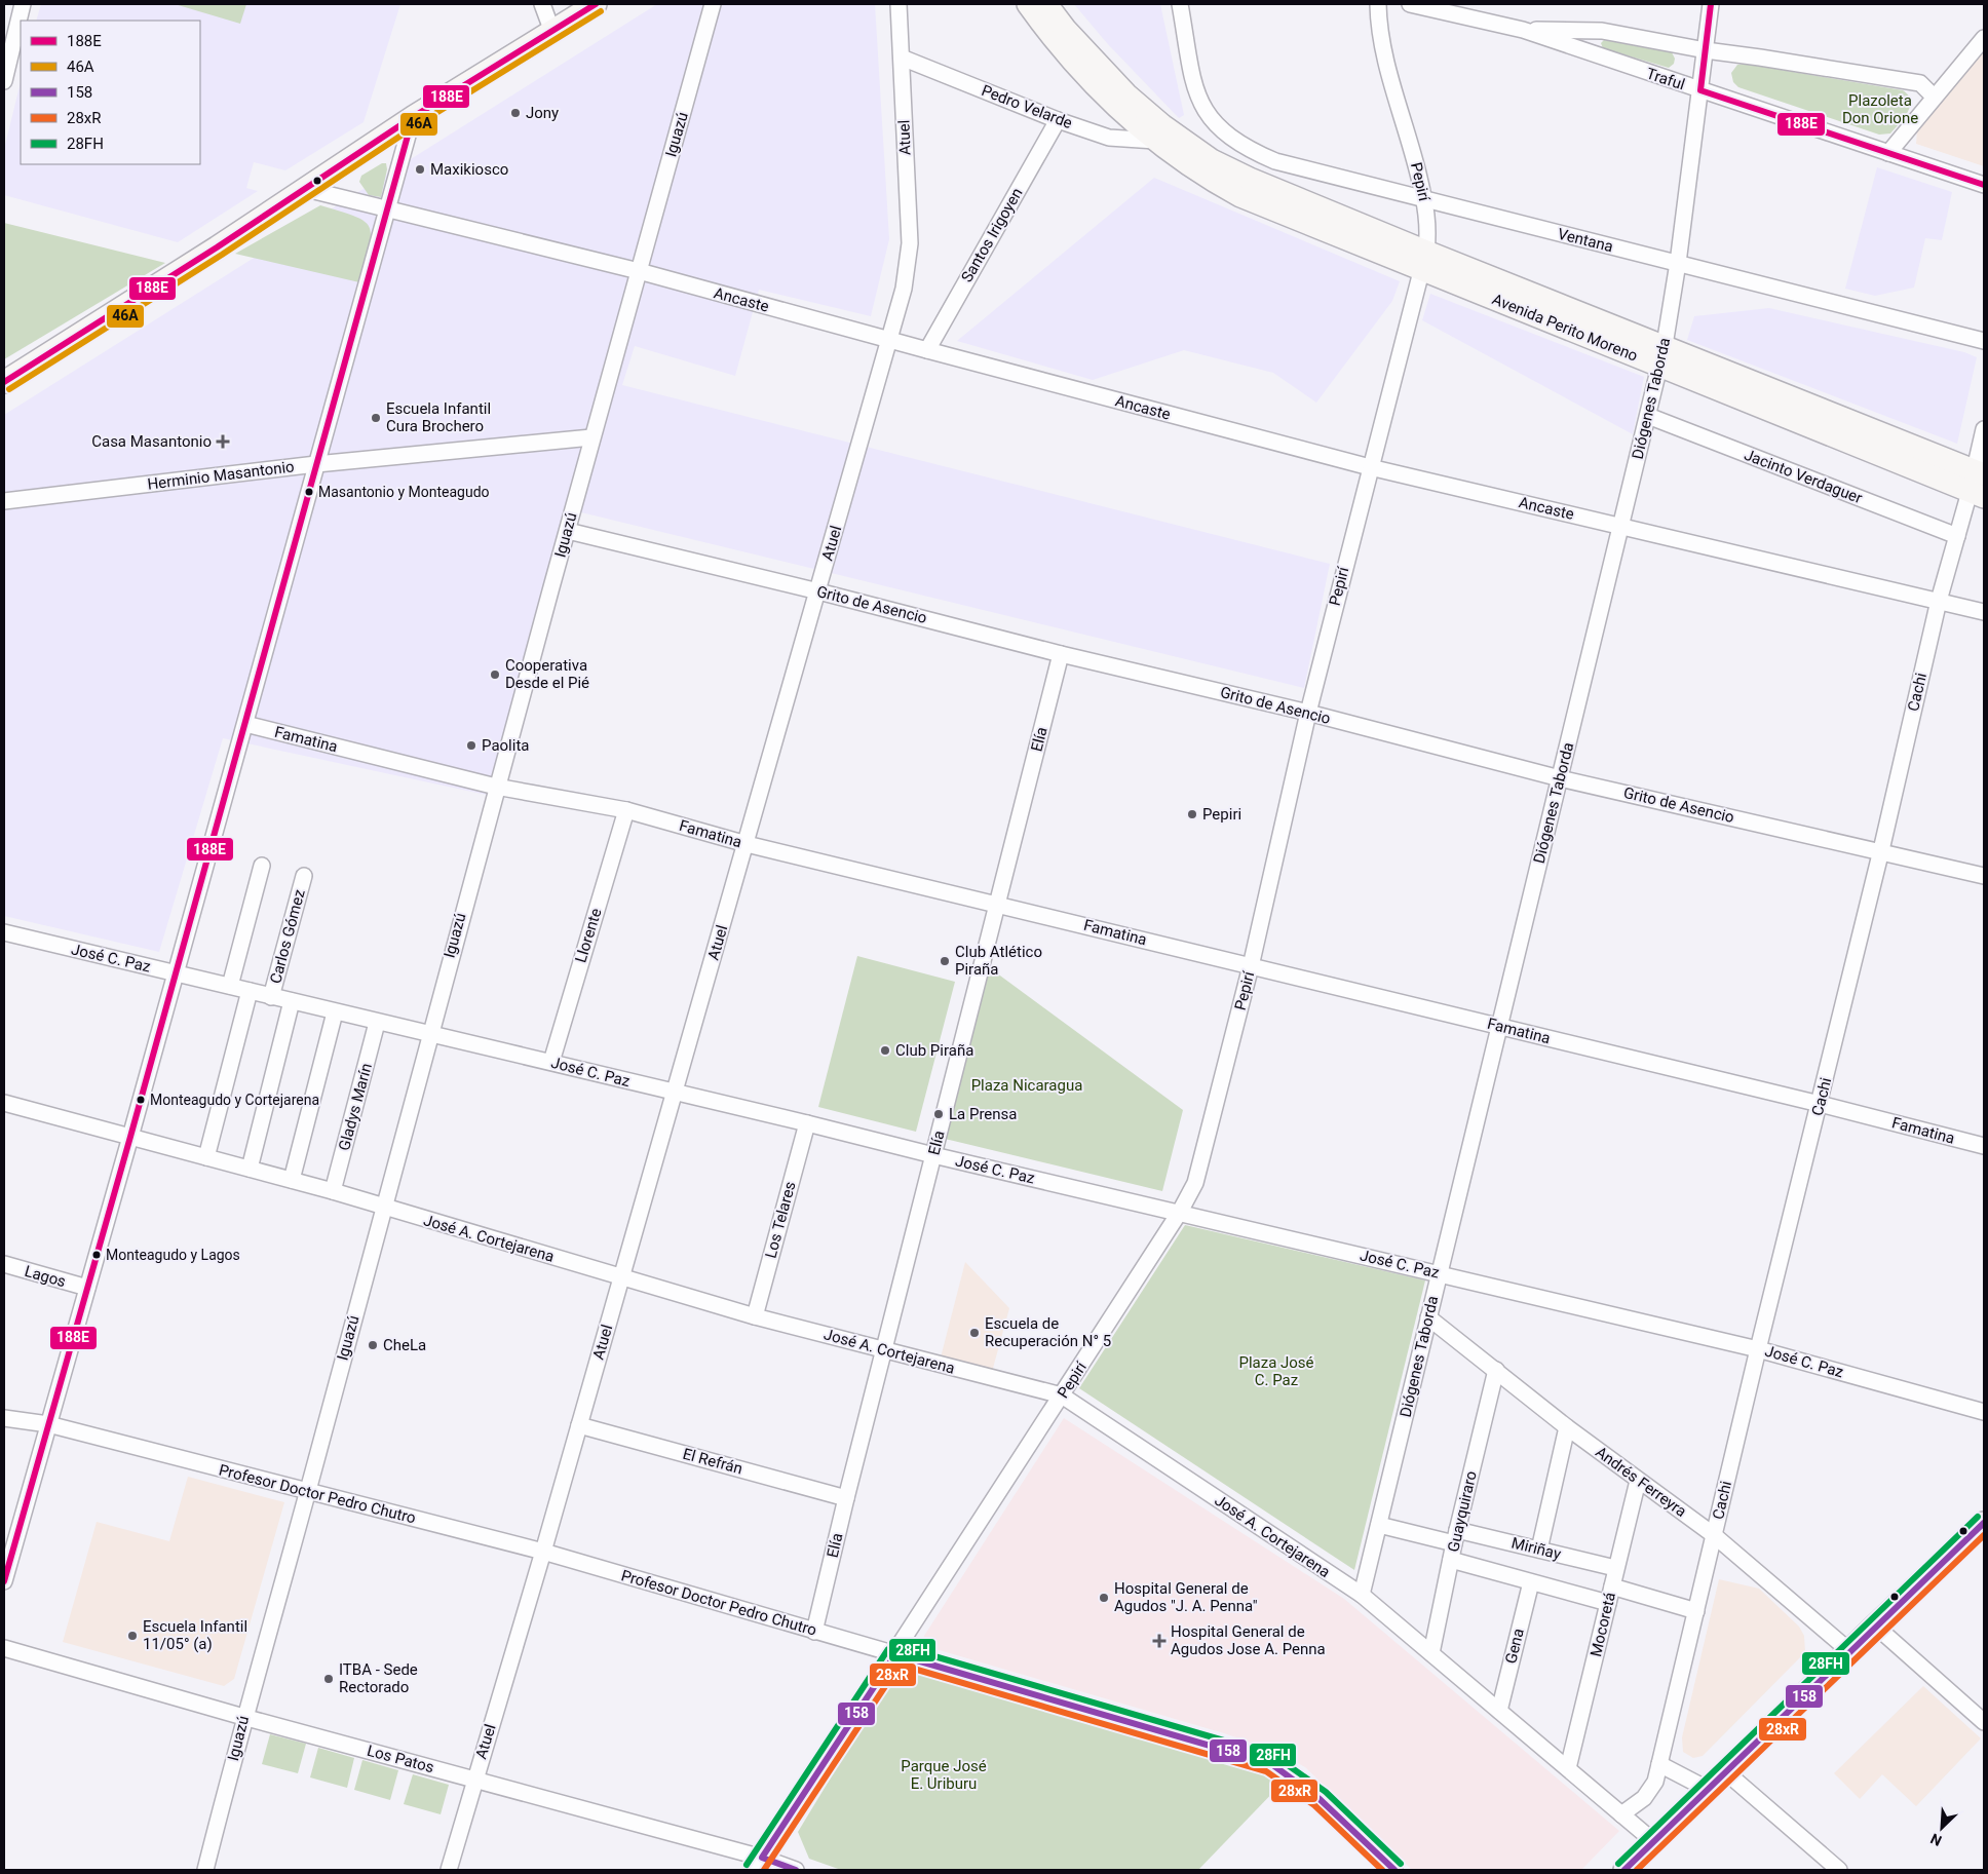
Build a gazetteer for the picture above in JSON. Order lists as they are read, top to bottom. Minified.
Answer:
{"streets":{"main road":["Avenida Perito Moreno"],"street":["Traful","Pedro Velarde","Iguazú","Atuel","Pepirí","Santos Irigoyen","Ventana","Ancaste","Diógenes Taborda","Herminio Masantonio","Jacinto Verdaguer","Grito de Asencio","Cachi","Famatina","Elía","Llorente","Carlos Gómez","José C. Paz","Gladys Marín","Los Telares","José A. Cortejarena","Lagos","El Refrán","Andrés Ferreyra","Profesor Doctor Pedro Chutro","Guayquiraro","Miriñay","Mocoretá","Gena","Los Patos"]},"crossings":[["Traful","Diógenes Taborda"],["Pedro Velarde","Atuel"],["Pedro Velarde","Santos Irigoyen"],["Pedro Velarde","Avenida Perito Moreno"],["Iguazú","Ancaste"],["Iguazú","Herminio Masantonio"],["Iguazú","Grito de Asencio"],["Iguazú","Famatina"],["Iguazú","José C. Paz"],["Iguazú","José A. Cortejarena"],["Iguazú","Profesor Doctor Pedro Chutro"],["Iguazú","Los Patos"],["Atuel","Ancaste"],["Atuel","Grito de Asencio"],["Atuel","Famatina"],["Atuel","José C. Paz"],["Atuel","José A. Cortejarena"],["Atuel","El Refrán"],["Atuel","Profesor Doctor Pedro Chutro"],["Atuel","Los Patos"],["Pepirí","Ventana"],["Pepirí","Ancaste"],["Pepirí","Avenida Perito Moreno"],["Pepirí","Grito de Asencio"],["Pepirí","Famatina"],["Pepirí","José C. Paz"],["Pepirí","José A. Cortejarena"],["Pepirí","Profesor Doctor Pedro Chutro"],["Pepirí","Los Patos"],["Santos Irigoyen","Ancaste"],["Ventana","Diógenes Taborda"],["Ancaste","Diógenes Taborda"],["Ancaste","Cachi"],["Avenida Perito Moreno","Diógenes Taborda"],["Avenida Perito Moreno","Cachi"],["Diógenes Taborda","Jacinto Verdaguer"],["Diógenes Taborda","Grito de Asencio"],["Diógenes Taborda","Famatina"],["Diógenes Taborda","José C. Paz"],["Diógenes Taborda","José A. Cortejarena"],["Diógenes Taborda","Andrés Ferreyra"],["Diógenes Taborda","Miriñay"],["Jacinto Verdaguer","Cachi"],["Grito de Asencio","Cachi"],["Grito de Asencio","Elía"],["Cachi","Famatina"],["Cachi","José C. Paz"],["Cachi","José A. Cortejarena"],["Cachi","Andrés Ferreyra"],["Famatina","Elía"],["Famatina","Llorente"],["Elía","José C. Paz"],["Elía","José A. Cortejarena"],["Elía","El Refrán"],["Elía","Profesor Doctor Pedro Chutro"],["Llorente","José C. Paz"],["Carlos Gómez","José C. Paz"],["José C. Paz","Gladys Marín"],["José C. Paz","Los Telares"],["Gladys Marín","José A. Cortejarena"],["Los Telares","José A. Cortejarena"],["José A. Cortejarena","Guayquiraro"],["José A. Cortejarena","Mocoretá"],["José A. Cortejarena","Gena"],["Andrés Ferreyra","Guayquiraro"],["Andrés Ferreyra","Mocoretá"],["Guayquiraro","Miriñay"],["Miriñay","Mocoretá"]],"parks":["Plazoleta Don Orione","Plaza Nicaragua","Plaza José C. Paz","Parque José E. Uriburu"],"places":{"other":["Jony","Maxikiosco","Escuela Infantil Cura Brochero","Masantonio y Monteagudo","Cooperativa Desde el Pié","Paolita","Pepiri","Club Atlético Piraña","Club Piraña","Monteagudo y Cortejarena","La Prensa","Monteagudo y Lagos","Escuela de Recuperación N° 5","CheLa","Hospital General de Agudos \"J. A. Penna\"","Escuela Infantil 11/05° (a)","ITBA - Sede Rectorado"],"health":["Casa Masantonio","Hospital General de Agudos Jose A. Penna"]},"lines":["transit line 188E","transit line 46A","transit line 28FH","transit line 158","transit line 28xR"],"legend":["188E","46A","158","28xR","28FH"],"north":"bottom left"}
